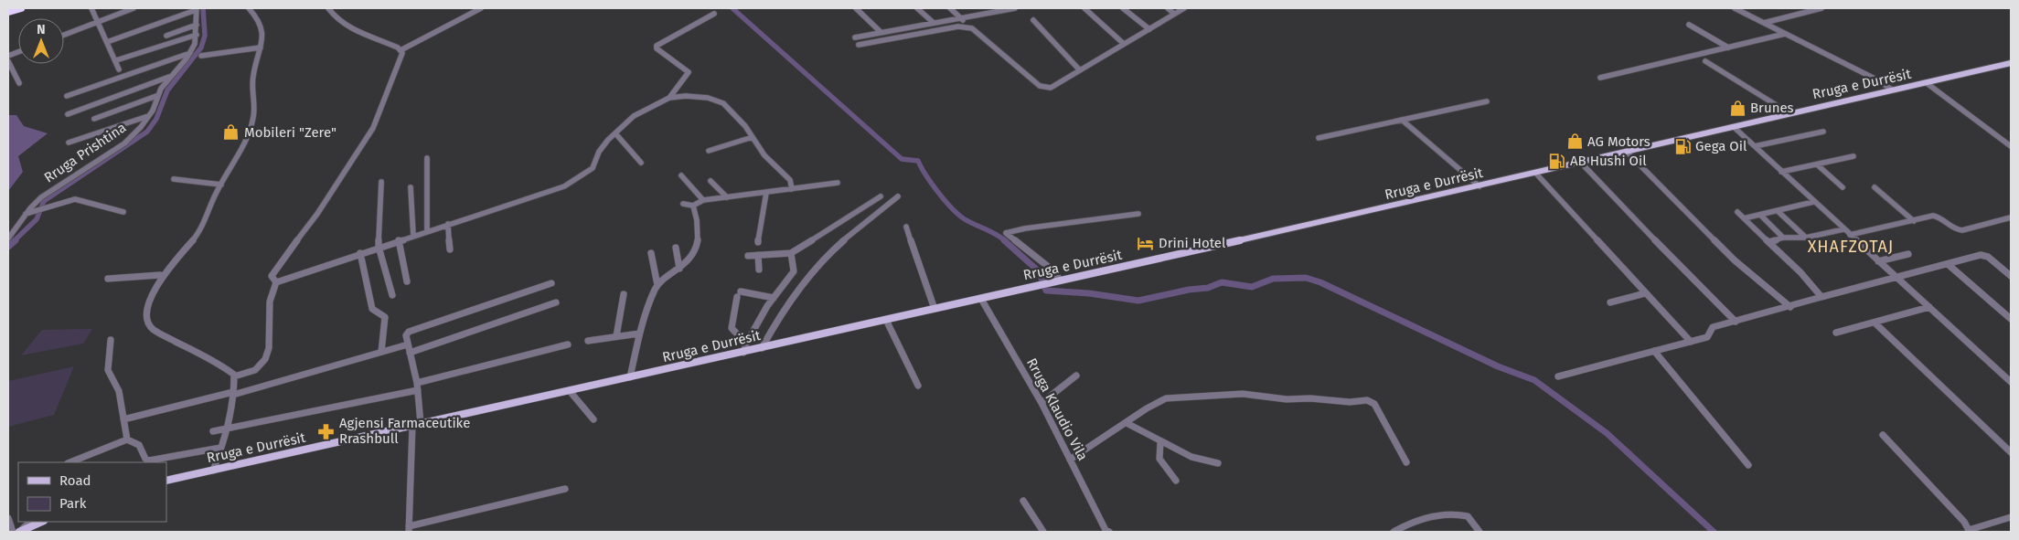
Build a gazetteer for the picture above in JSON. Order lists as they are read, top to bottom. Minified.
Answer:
{"streets":{"main road":["Rruga e Durrësit"],"street":["Rruga Prishtina","Rruga Klaudio Vila"]},"crossings":[["Rruga e Durrësit","Rruga Klaudio Vila"]],"districts":["XHAFZOTAJ"],"places":{"shop":["Brunes","Mobileri \"Zere\"","AG Motors"],"fuel station":["Gega Oil","AB Hushi Oil"],"hotel":["Drini Hotel"],"pharmacy":["Agjensi Farmaceutike Rrashbull"]},"legend":["Road","Park"],"north":"top"}
